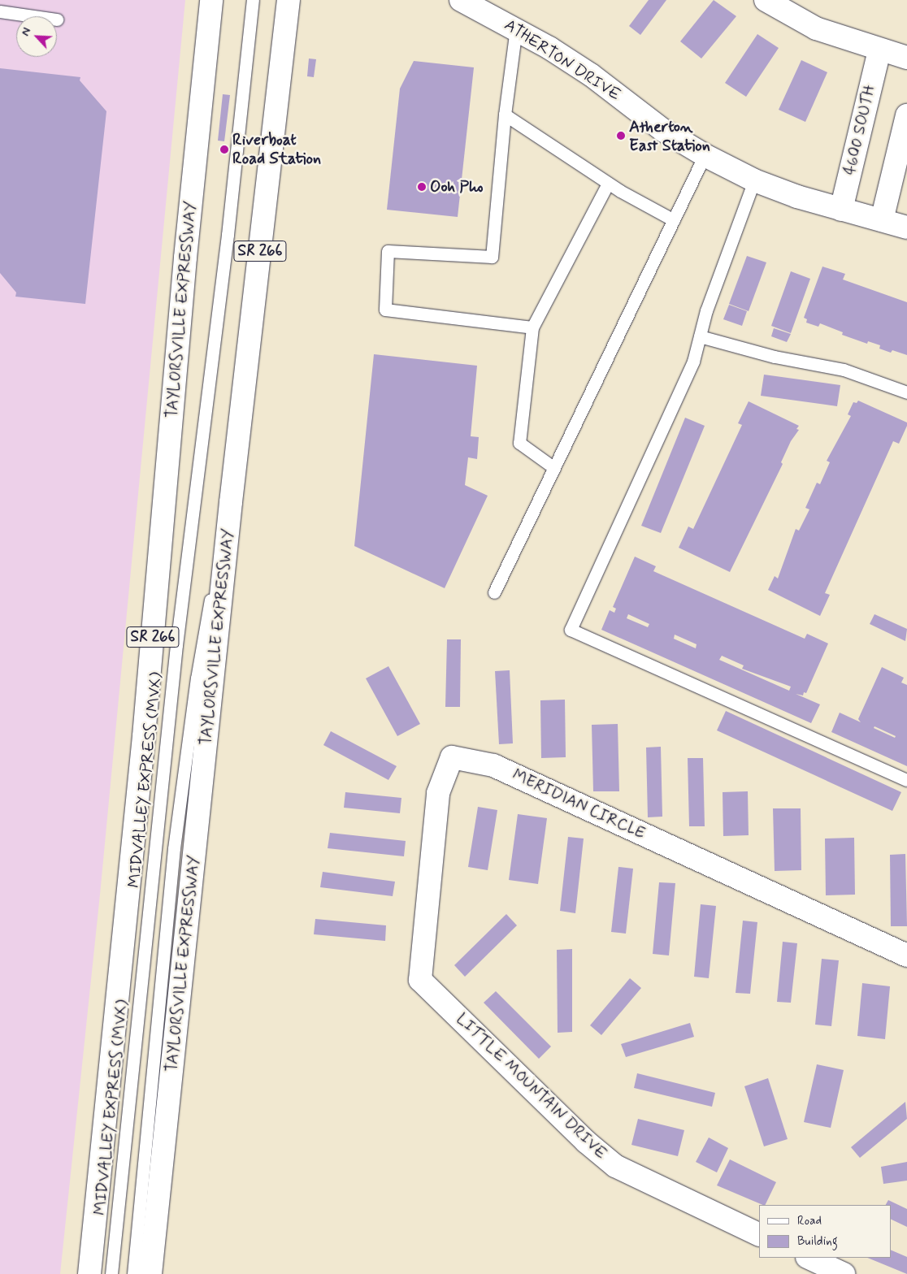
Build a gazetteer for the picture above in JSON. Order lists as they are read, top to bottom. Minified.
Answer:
{"streets":{"main road":["ATHERTON DRIVE","4600 SOUTH","SR 266","TAYLORSVILLE EXPRESSWAY","MERIDIAN CIRCLE","LITTLE MOUNTAIN DRIVE"],"lane":["MIDVALLEY EXPRESS (MVX)"]},"crossings":[["ATHERTON DRIVE","4600 SOUTH"],["MERIDIAN CIRCLE","LITTLE MOUNTAIN DRIVE"]],"places":["Atherton East Station","Riverboat Road Station","Ooh Pho"],"legend":["Road","Building"],"north":"top left"}
